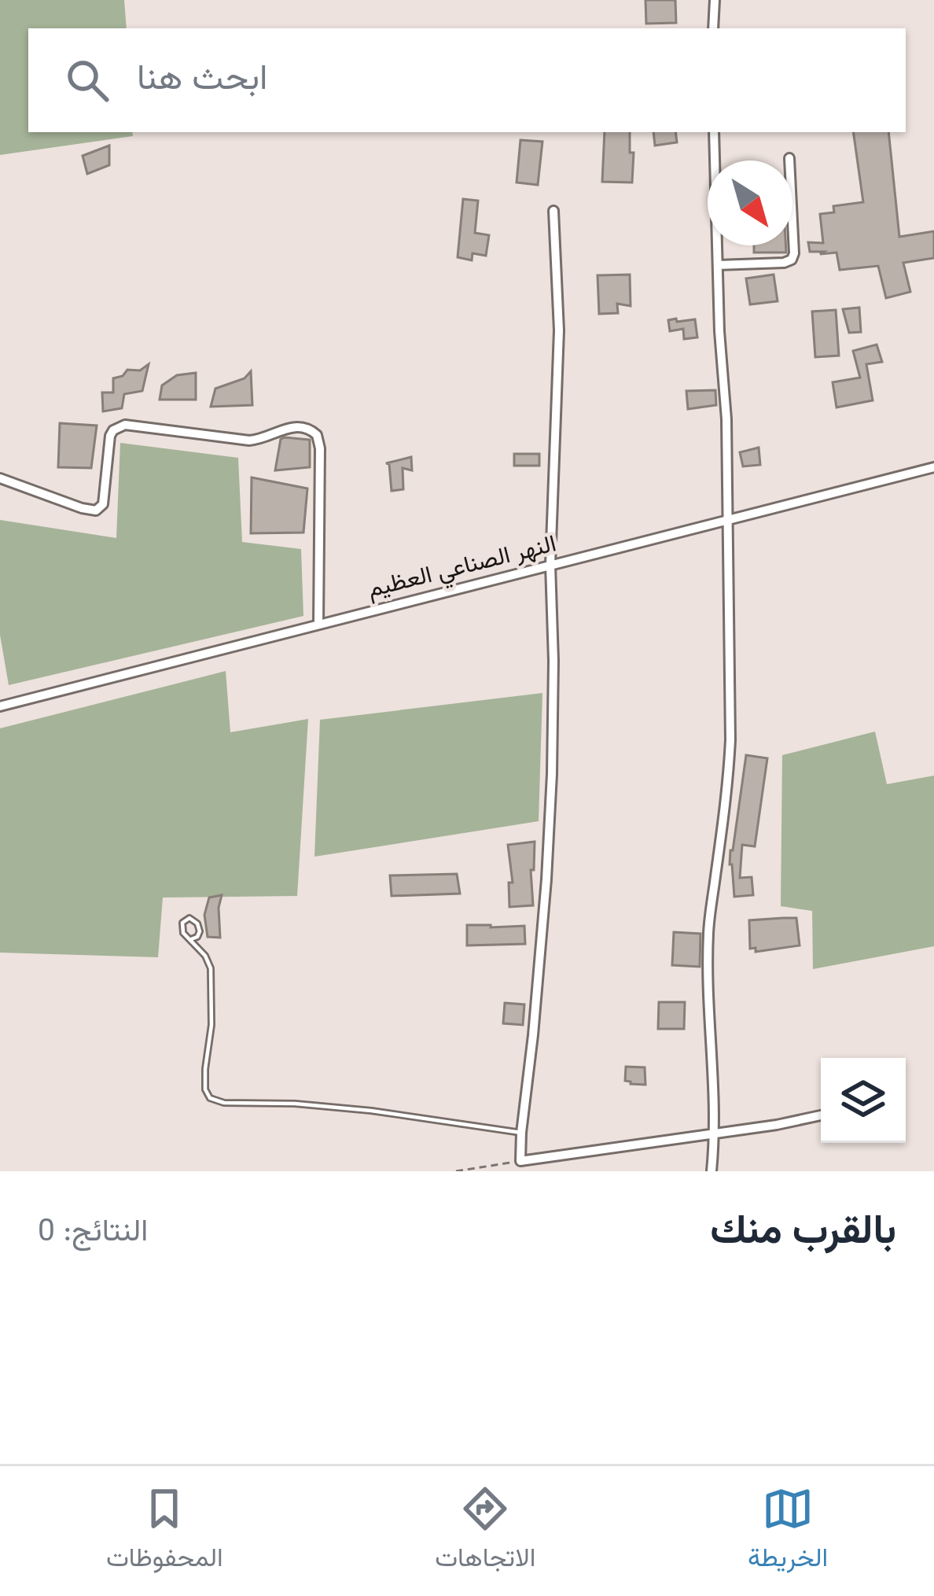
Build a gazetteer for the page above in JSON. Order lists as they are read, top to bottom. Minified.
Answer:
{"streets":{"street":["النهر الصناعي العظيم"]},"north":"bottom right","page":{"search":"ابحث هنا","heading":["بالقرب منك","النتائج: 0"],"nav":["الخريطة","الاتجاهات","المحفوظات"]}}
